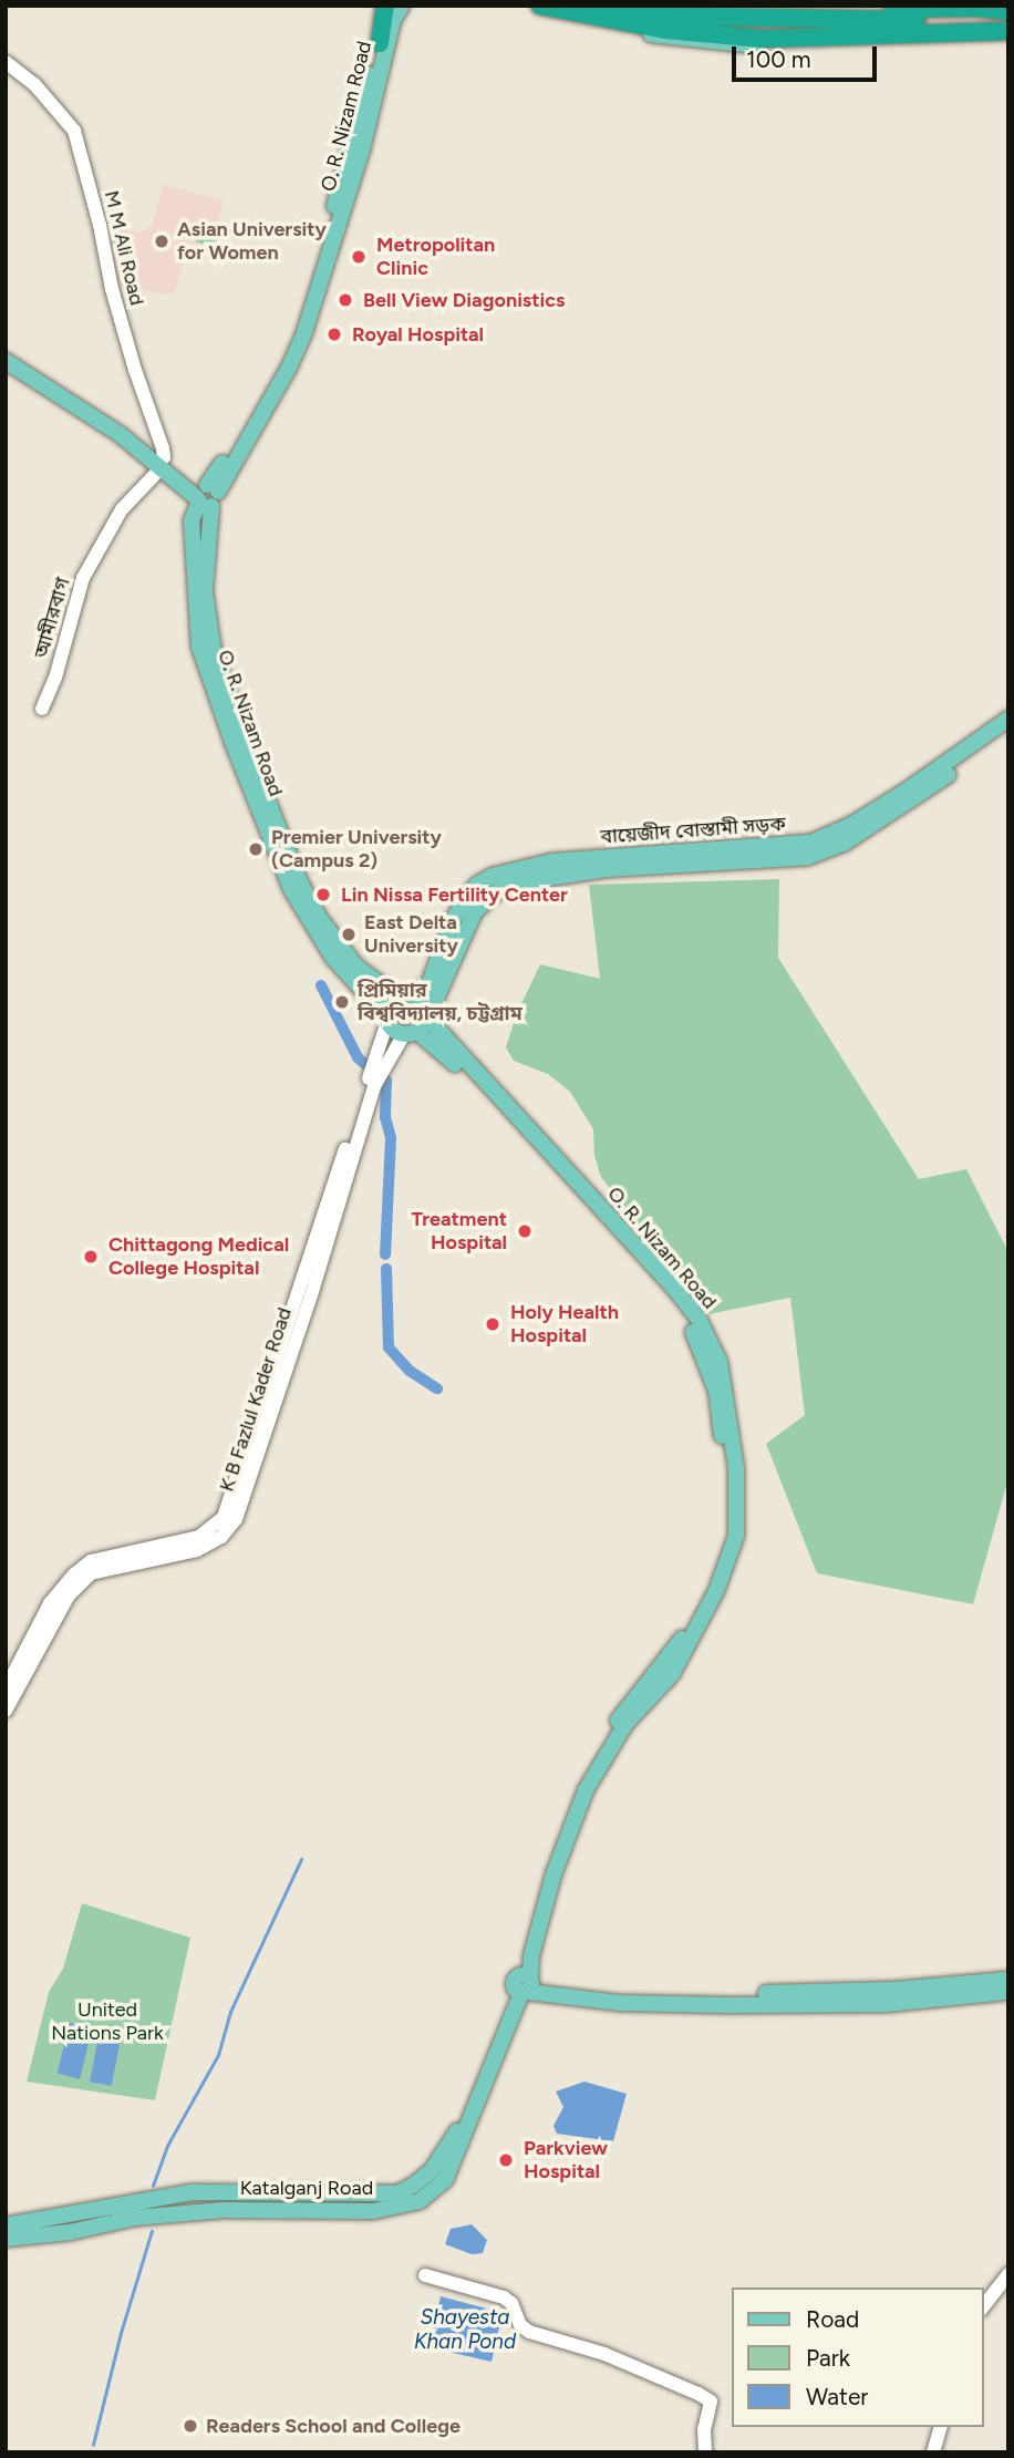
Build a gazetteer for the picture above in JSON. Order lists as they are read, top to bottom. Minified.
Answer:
{"streets":{"main road":["O. R. Nizam Road","M M Ali Road","আমীরবাগ","বায়েজীদ বোস্তামী সড়ক","K B Fazlul Kader Road","Katalganj Road"]},"crossings":[["O. R. Nizam Road","বায়েজীদ বোস্তামী সড়ক"],["O. R. Nizam Road","K B Fazlul Kader Road"],["M M Ali Road","আমীরবাগ"],["বায়েজীদ বোস্তামী সড়ক","K B Fazlul Kader Road"]],"water":["Shayesta Khan Pond"],"parks":["United Nations Park"],"places":["Asian University for Women","Metropolitan Clinic","Bell View Diagonistics","Royal Hospital","Premier University (Campus 2)","Lin Nissa Fertility Center","East Delta University","প্রিমিয়ার বিশ্ববিদ্যালয়, চট্টগ্রাম","Treatment Hospital","Chittagong Medical College Hospital","Holy Health Hospital","Parkview Hospital","Readers School and College"],"legend":["Road","Park","Water"],"scale_bar":"100 m"}
